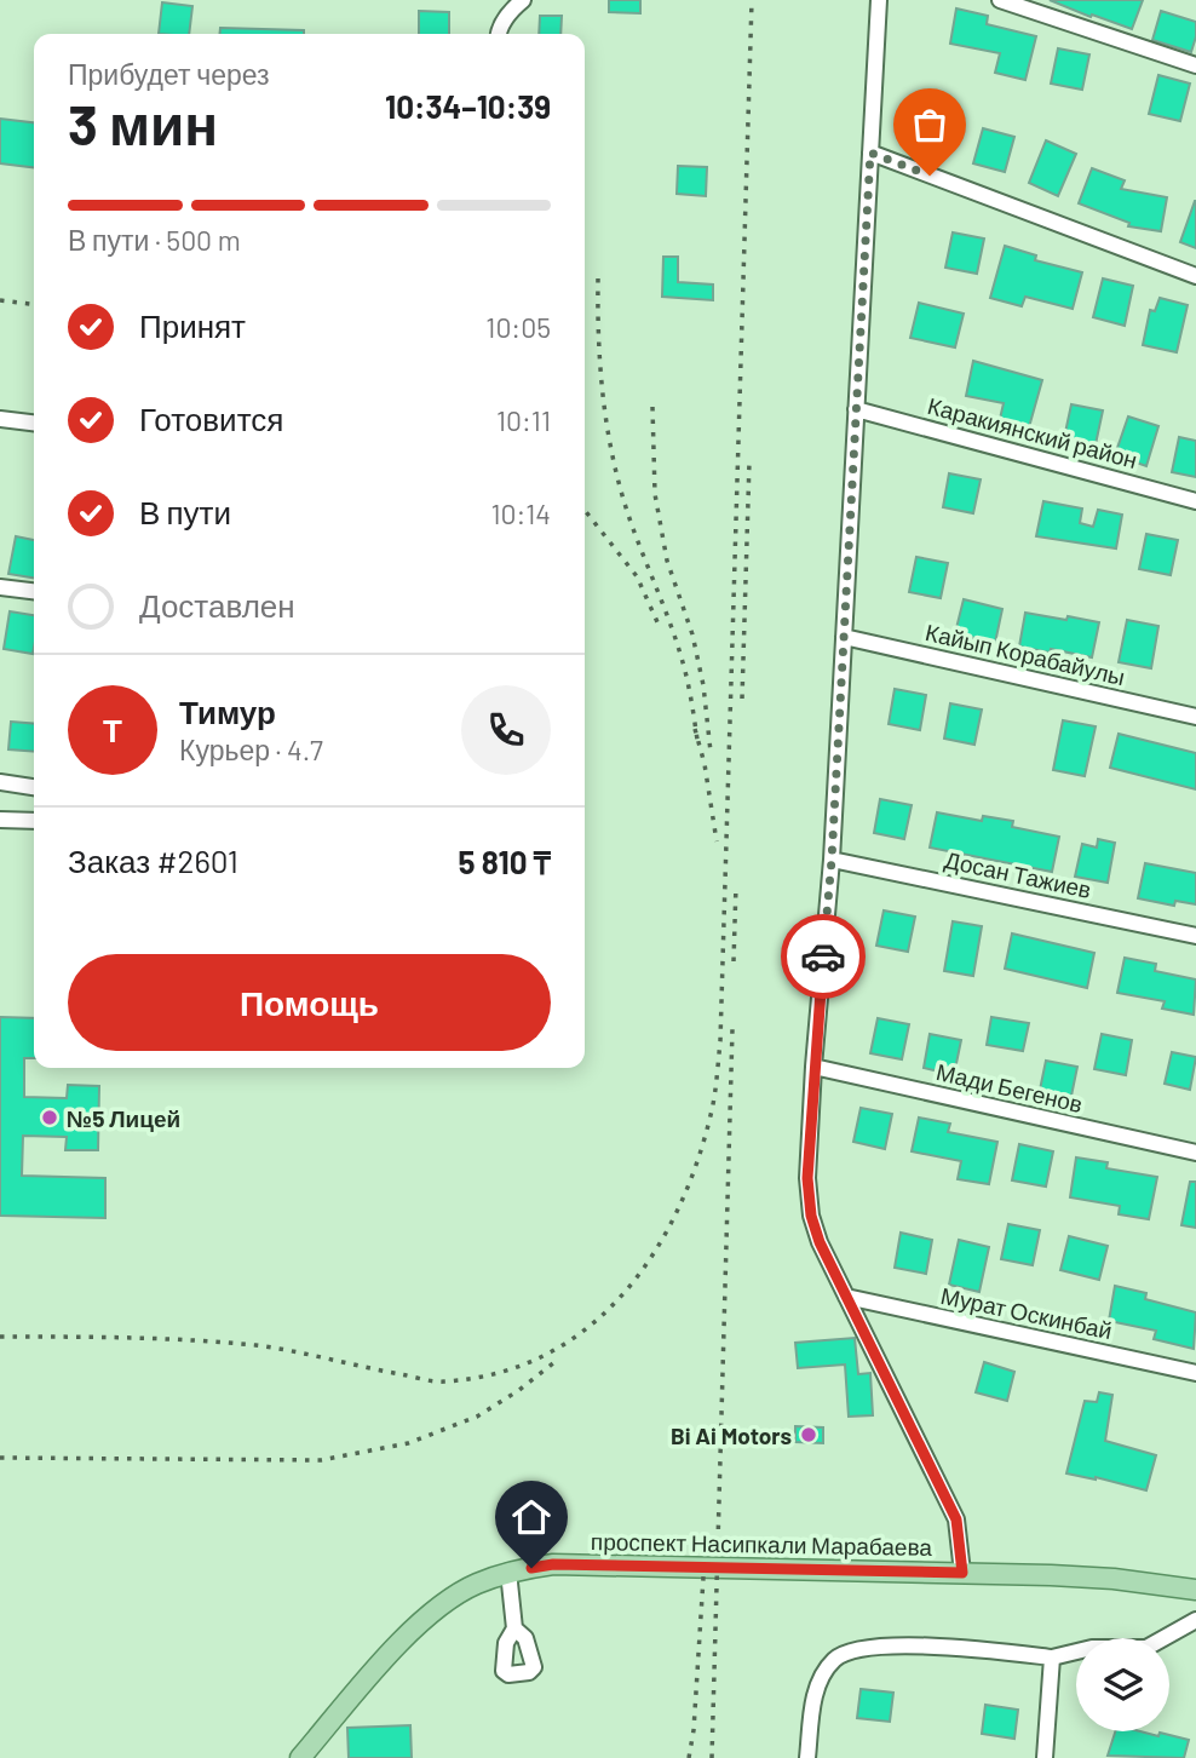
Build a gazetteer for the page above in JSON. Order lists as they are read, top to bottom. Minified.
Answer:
{"streets":{"main road":["проспект Насипкали Марабаева"],"street":["Каракиянский район","Кайып Корабайулы","Досан Тажиев","Мади Бегенов","Мурат Оскинбай"]},"places":["№5 Лицей","Bi Ai Motors"],"page":{"heading":["3 мин","Прибудет через","10:34–10:39"],"panel":["Тимур","Курьер · 4.7","Заказ #2601","5 810 ₸"],"bar":"В пути · 500 m","list":[["Принят","10:05"],["Готовится","10:11"],["В пути","10:14"],"Доставлен"],"round":"Т","buttons":"Помощь"}}
